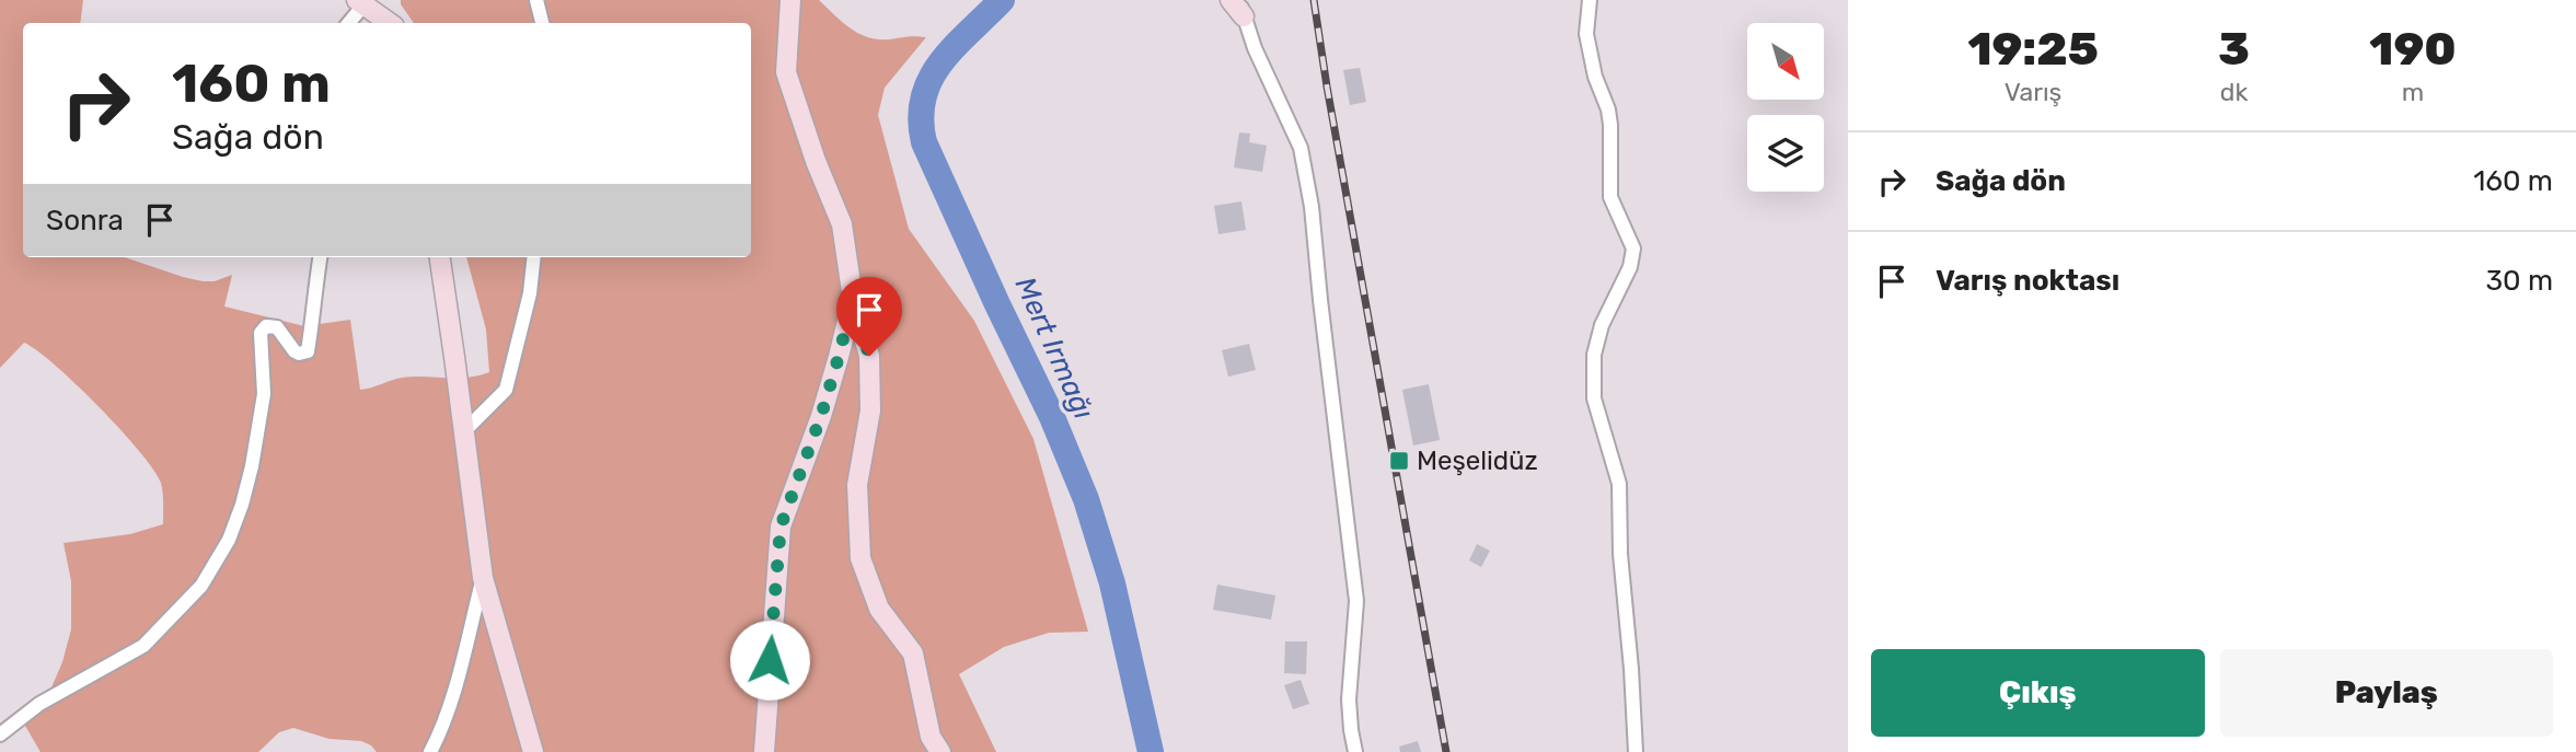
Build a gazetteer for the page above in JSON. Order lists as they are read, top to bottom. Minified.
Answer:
{"water":["Mert Irmağı"],"places":{"transit":["Meşelidüz"]},"north":"bottom right","page":{"eta":["19:25","Varış","3","dk","190","m"],"turn":["160 m","Sağa dön"],"list":[{"name":"Sağa dön","value":"160 m"},{"name":"Varış noktası","value":"30 m"}],"then":"Sonra","buttons":["Çıkış","Paylaş"]}}
